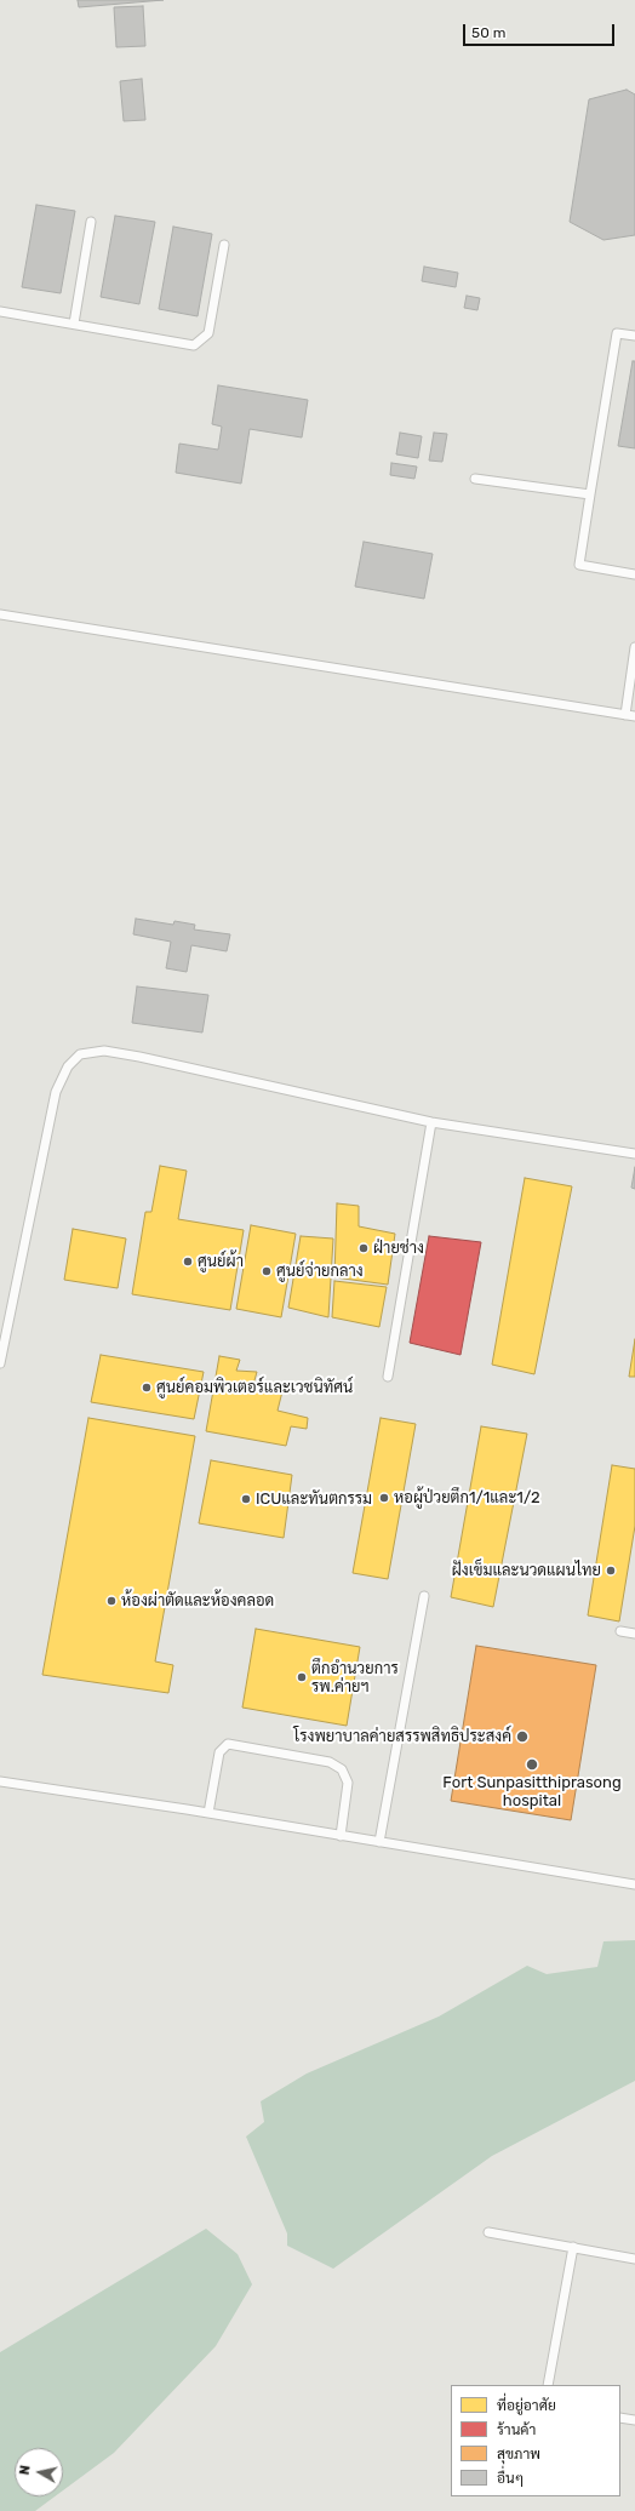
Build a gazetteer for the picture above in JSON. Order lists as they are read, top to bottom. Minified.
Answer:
{"places":["ฝ่ายช่าง","ศูนย์ผ้า","ศูนย์จ่ายกลาง","ศูนย์คอมพิวเตอร์และเวชนิทัศน์","หอผู้ป่วยตึก1/1และ1/2","ICUและทันตกรรม","ฝังเข็มและนวดแผนไทย","ห้องผ่าตัดและห้องคลอด","ตึกอำนวยการ รพ.ค่ายฯ","โรงพยาบาลค่ายสรรพสิทธิประสงค์","Fort Sunpasitthiprasong hospital"],"legend":["ที่อยู่อาศัย","ร้านค้า","สุขภาพ","อื่นๆ"],"scale_bar":"50 m","north":"left"}
